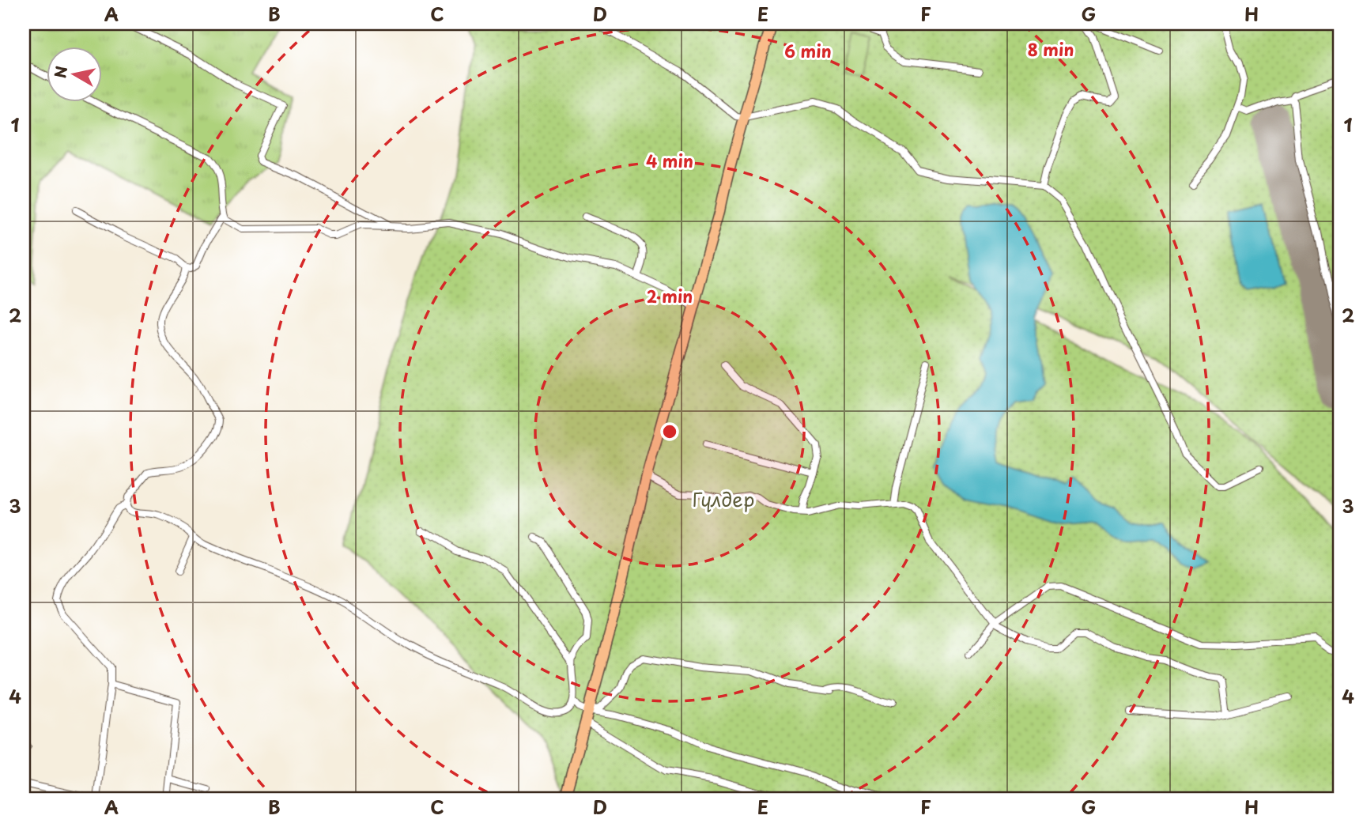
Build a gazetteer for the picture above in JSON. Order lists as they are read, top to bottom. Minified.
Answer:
{"parks":["Гүлдер"],"north":"left","grid":{"columns":["A","B","C","D","E","F","G","H"],"rows":["1","2","3","4"]},"rings":["8 min","6 min","4 min","2 min"]}
